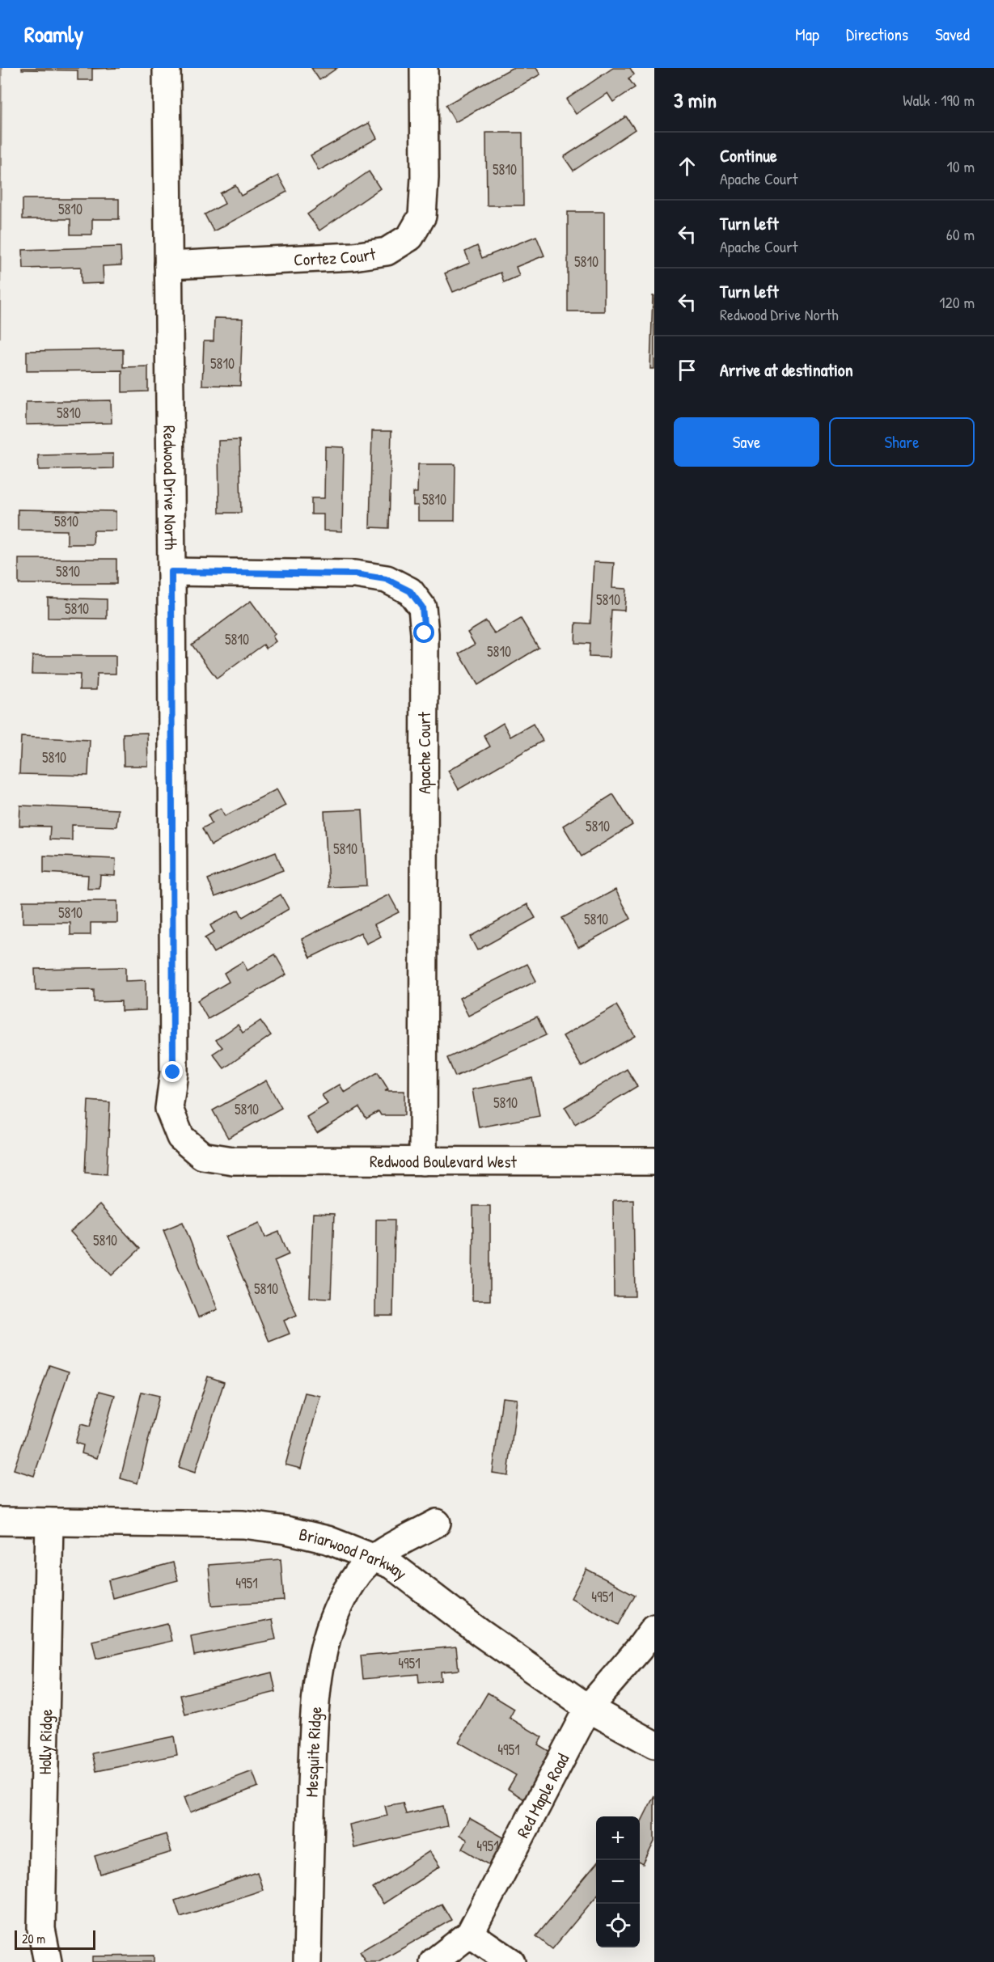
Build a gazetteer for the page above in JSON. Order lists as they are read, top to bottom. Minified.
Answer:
{"streets":{"street":["Cortez Court","Redwood Drive North","Apache Court","Redwood Boulevard West","Briarwood Parkway","Holly Ridge","Mesquite Ridge","Red Maple Road"]},"crossings":[["Cortez Court","Redwood Drive North"],["Redwood Drive North","Apache Court"],["Redwood Drive North","Redwood Boulevard West"],["Apache Court","Redwood Boulevard West"],["Briarwood Parkway","Holly Ridge"],["Briarwood Parkway","Mesquite Ridge"],["Briarwood Parkway","Red Maple Road"]],"house_numbers":["5810","5810","5810","5810","5810","5810","5810","5810","5810","5810","5810","5810","5810","5810","5810","5810","5810","5810","5810","5810","5810","4951","4951","4951","4951","4951"],"scale_bar":"20 m","page":{"header":"Roamly","nav":["Map","Directions","Saved"],"heading":["3 min","Walk · 190 m"],"list":[["Continue","Apache Court","10 m"],["Turn left","Apache Court","60 m"],["Turn left","Redwood Drive North","120 m"],"Arrive at destination"],"buttons":["Save","Share"],"map_buttons":["+","−"],"scale":"20 m"}}
